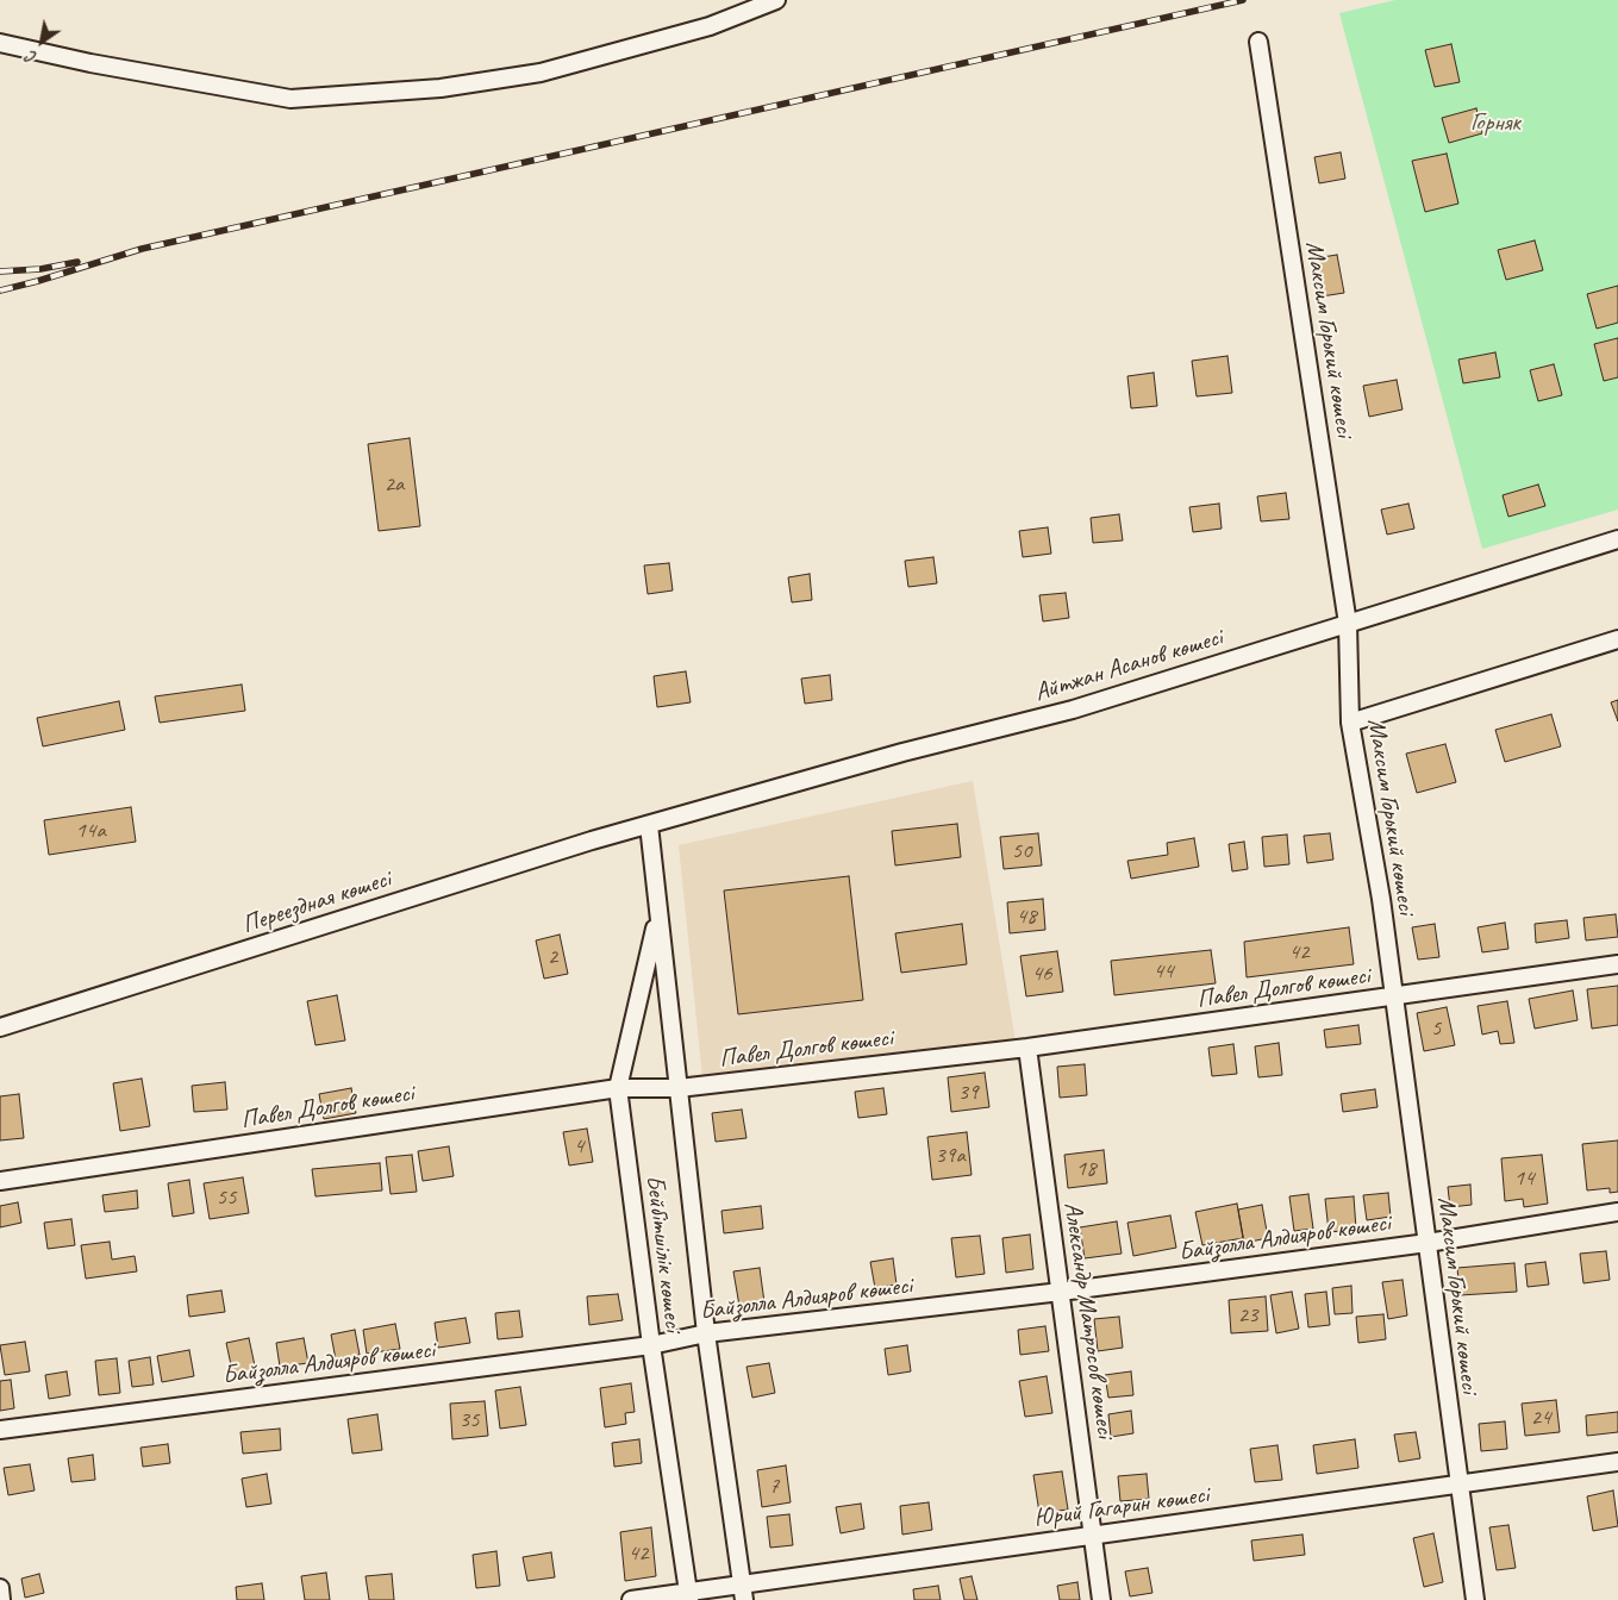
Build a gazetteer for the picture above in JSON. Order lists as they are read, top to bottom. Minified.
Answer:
{"streets":{"street":["Максим Горький көшесі","Айтжан Асанов көшесі","Переездная көшесі","Павел Долгов көшесі","Байзолла Алдияров көшесі","Бейбітшілік көшесі","Александр Матросов көшесі","Юрий Гагарин көшесі"]},"crossings":[["Максим Горький көшесі","Айтжан Асанов көшесі"],["Максим Горький көшесі","Павел Долгов көшесі"],["Максим Горький көшесі","Байзолла Алдияров көшесі"],["Максим Горький көшесі","Юрий Гагарин көшесі"],["Айтжан Асанов көшесі","Переездная көшесі"],["Айтжан Асанов көшесі","Бейбітшілік көшесі"],["Переездная көшесі","Бейбітшілік көшесі"],["Павел Долгов көшесі","Бейбітшілік көшесі"],["Павел Долгов көшесі","Александр Матросов көшесі"],["Байзолла Алдияров көшесі","Бейбітшілік көшесі"],["Байзолла Алдияров көшесі","Александр Матросов көшесі"],["Бейбітшілік көшесі","Юрий Гагарин көшесі"],["Александр Матросов көшесі","Юрий Гагарин көшесі"]],"parks":["Горняк"],"house_numbers":["2а","14а","50","48","42","2","44","46","5","39","4","39а","18","14","55","23","24","35","7","42"],"north":"bottom left"}
